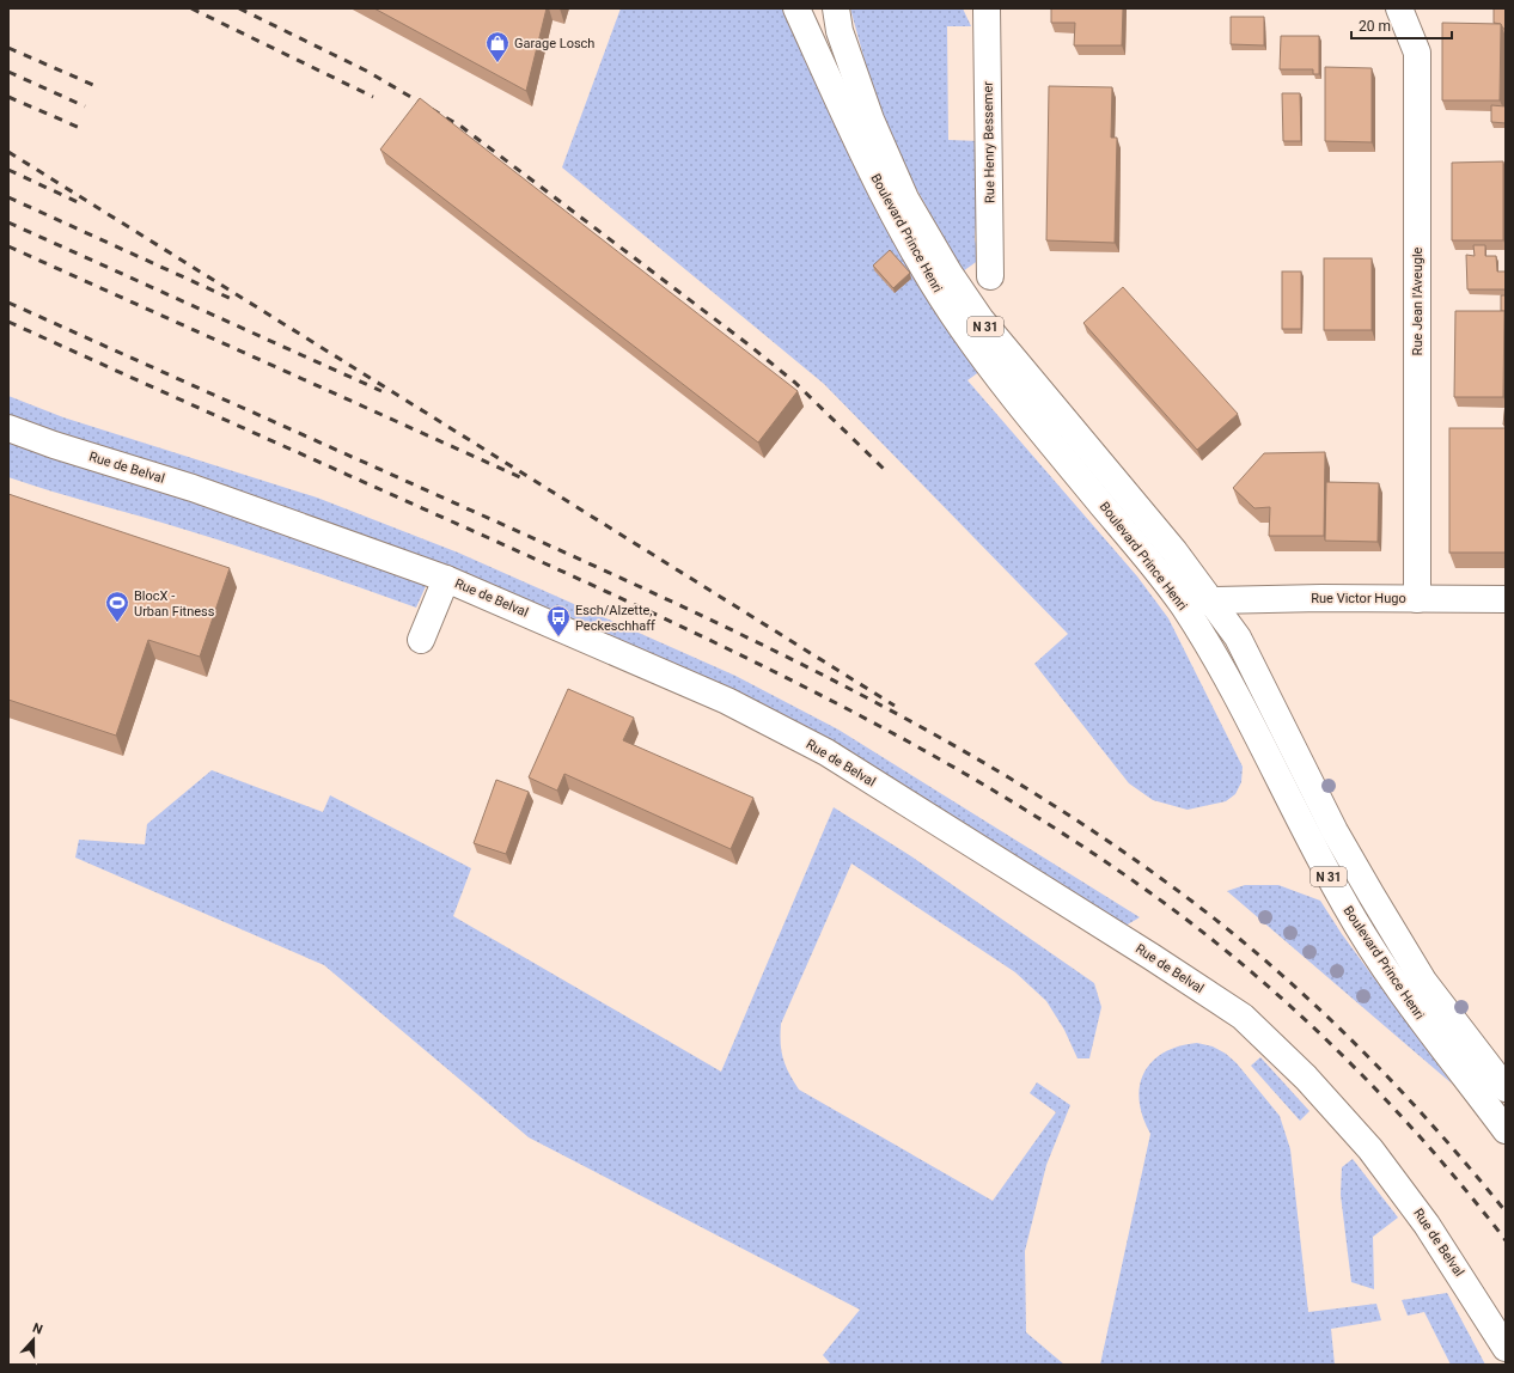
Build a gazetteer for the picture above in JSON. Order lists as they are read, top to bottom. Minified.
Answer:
{"streets":{"main road":["Rue Henry Bessemer","Boulevard Prince Henri","Rue Jean l'Aveugle","N 31","Rue de Belval","Rue Victor Hugo"]},"crossings":[["Boulevard Prince Henri","Rue Victor Hugo"],["Rue Jean l'Aveugle","Rue Victor Hugo"]],"places":{"shop":["Garage Losch"],"sports":["BlocX - Urban Fitness"],"bus stop":["Esch/Alzette, Peckeschhaff"]},"scale_bar":"20 m","north":"top"}
